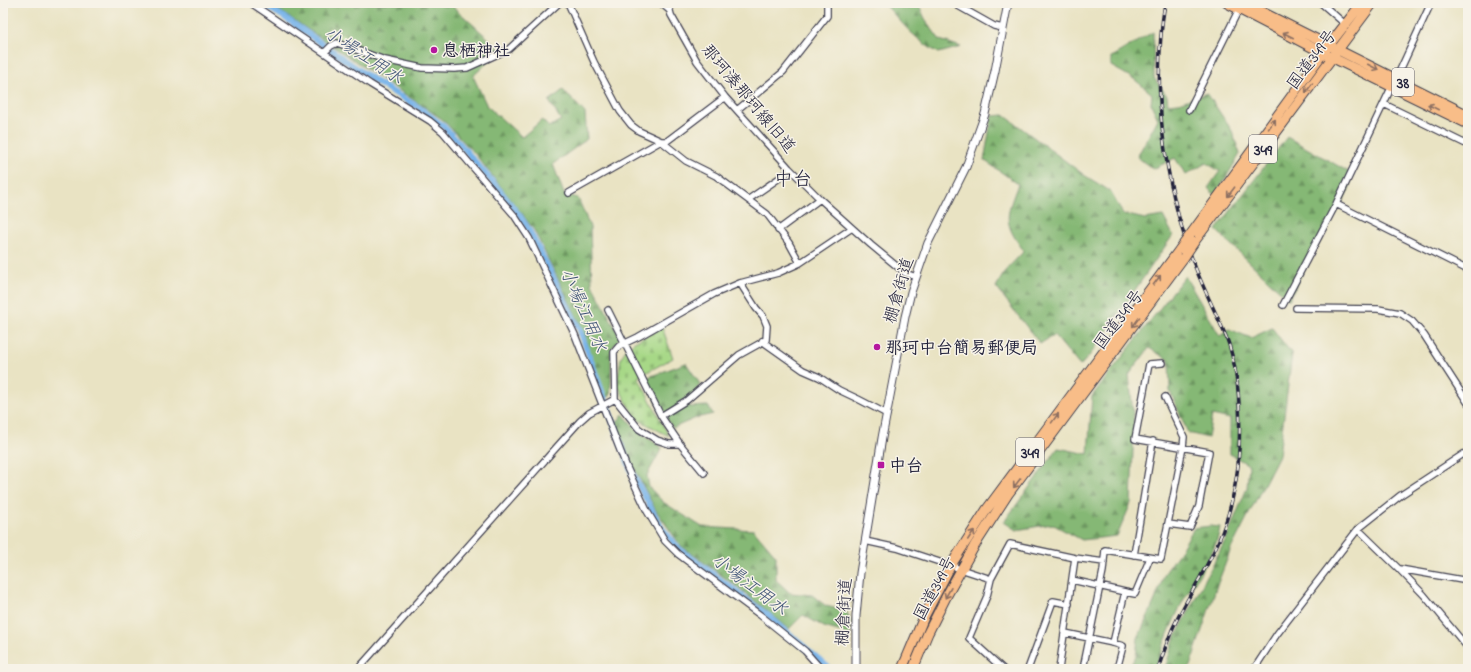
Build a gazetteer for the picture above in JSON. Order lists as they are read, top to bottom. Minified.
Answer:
{"streets":{"main road":["国道349号","38","349"],"street":["那珂湊那珂線旧道","棚倉街道"]},"crossings":[["国道349号","38"],["那珂湊那珂線旧道","棚倉街道"]],"districts":["中台"],"water":["小場江用水"],"places":{"other":["息栖神社","那珂中台簡易郵便局"],"transit":["中台"]}}
